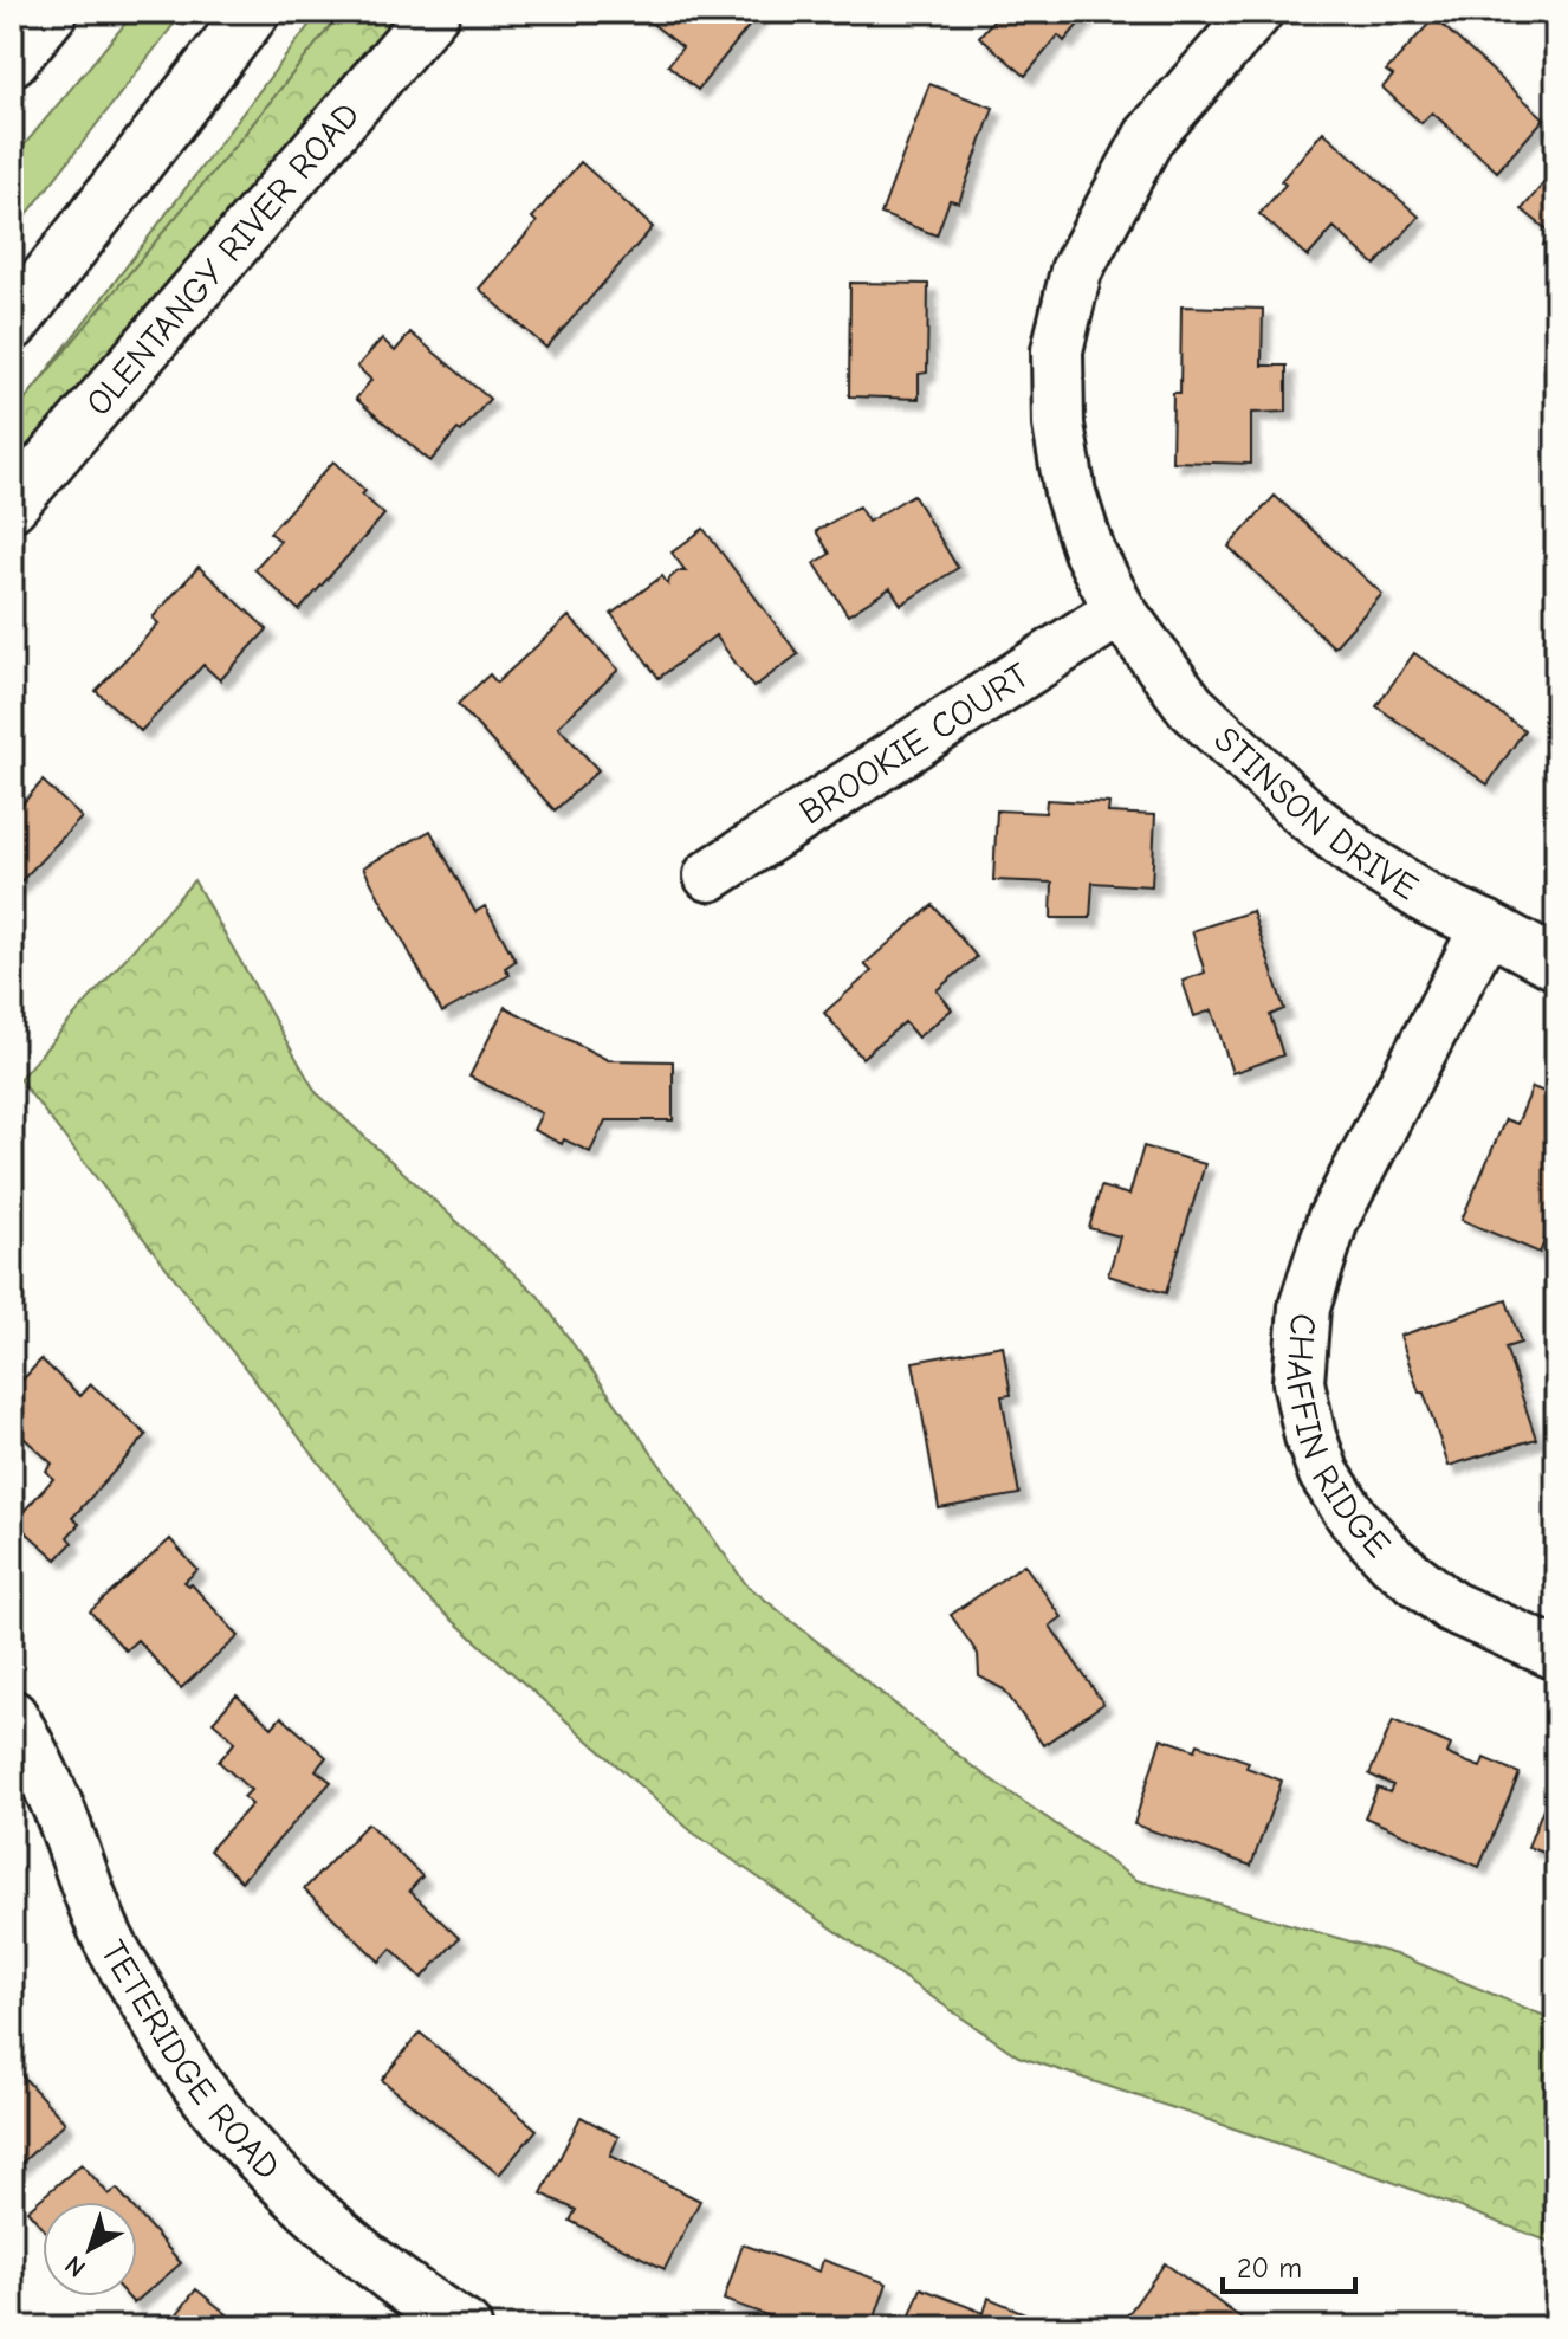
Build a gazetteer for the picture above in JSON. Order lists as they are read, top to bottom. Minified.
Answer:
{"streets":{"street":["OLENTANGY RIVER ROAD","BROOKIE COURT","STINSON DRIVE","CHAFFIN RIDGE","TETERIDGE ROAD"]},"crossings":[["BROOKIE COURT","STINSON DRIVE"],["STINSON DRIVE","CHAFFIN RIDGE"]],"scale_bar":"20 m","north":"bottom left"}
